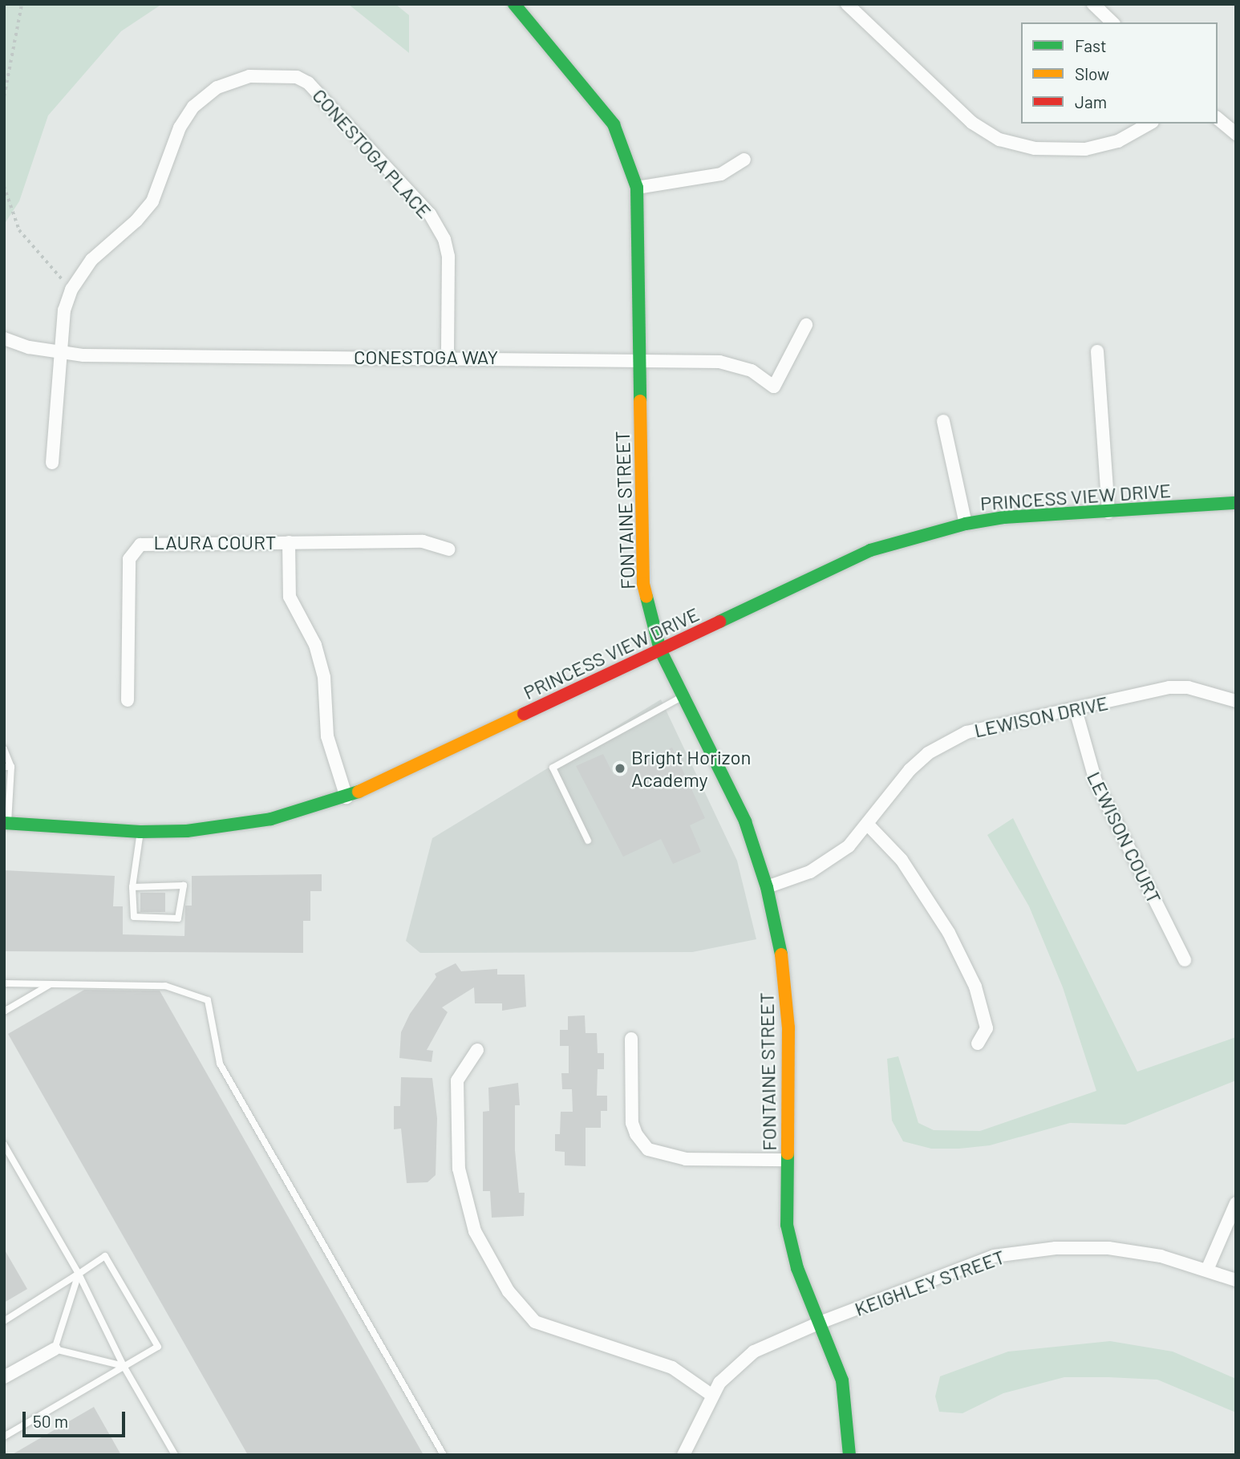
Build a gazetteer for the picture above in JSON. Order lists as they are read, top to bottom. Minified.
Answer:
{"streets":{"street":["CONESTOGA PLACE","CONESTOGA WAY","PRINCESS VIEW DRIVE","FONTAINE STREET","LAURA COURT","LEWISON DRIVE","LEWISON COURT","KEIGHLEY STREET"]},"crossings":[["CONESTOGA PLACE","CONESTOGA WAY"],["CONESTOGA WAY","FONTAINE STREET"],["PRINCESS VIEW DRIVE","FONTAINE STREET"],["FONTAINE STREET","LEWISON DRIVE"],["FONTAINE STREET","KEIGHLEY STREET"],["LEWISON DRIVE","LEWISON COURT"]],"places":["Bright Horizon Academy"],"legend":["Fast","Slow","Jam"],"scale_bar":"50 m"}
